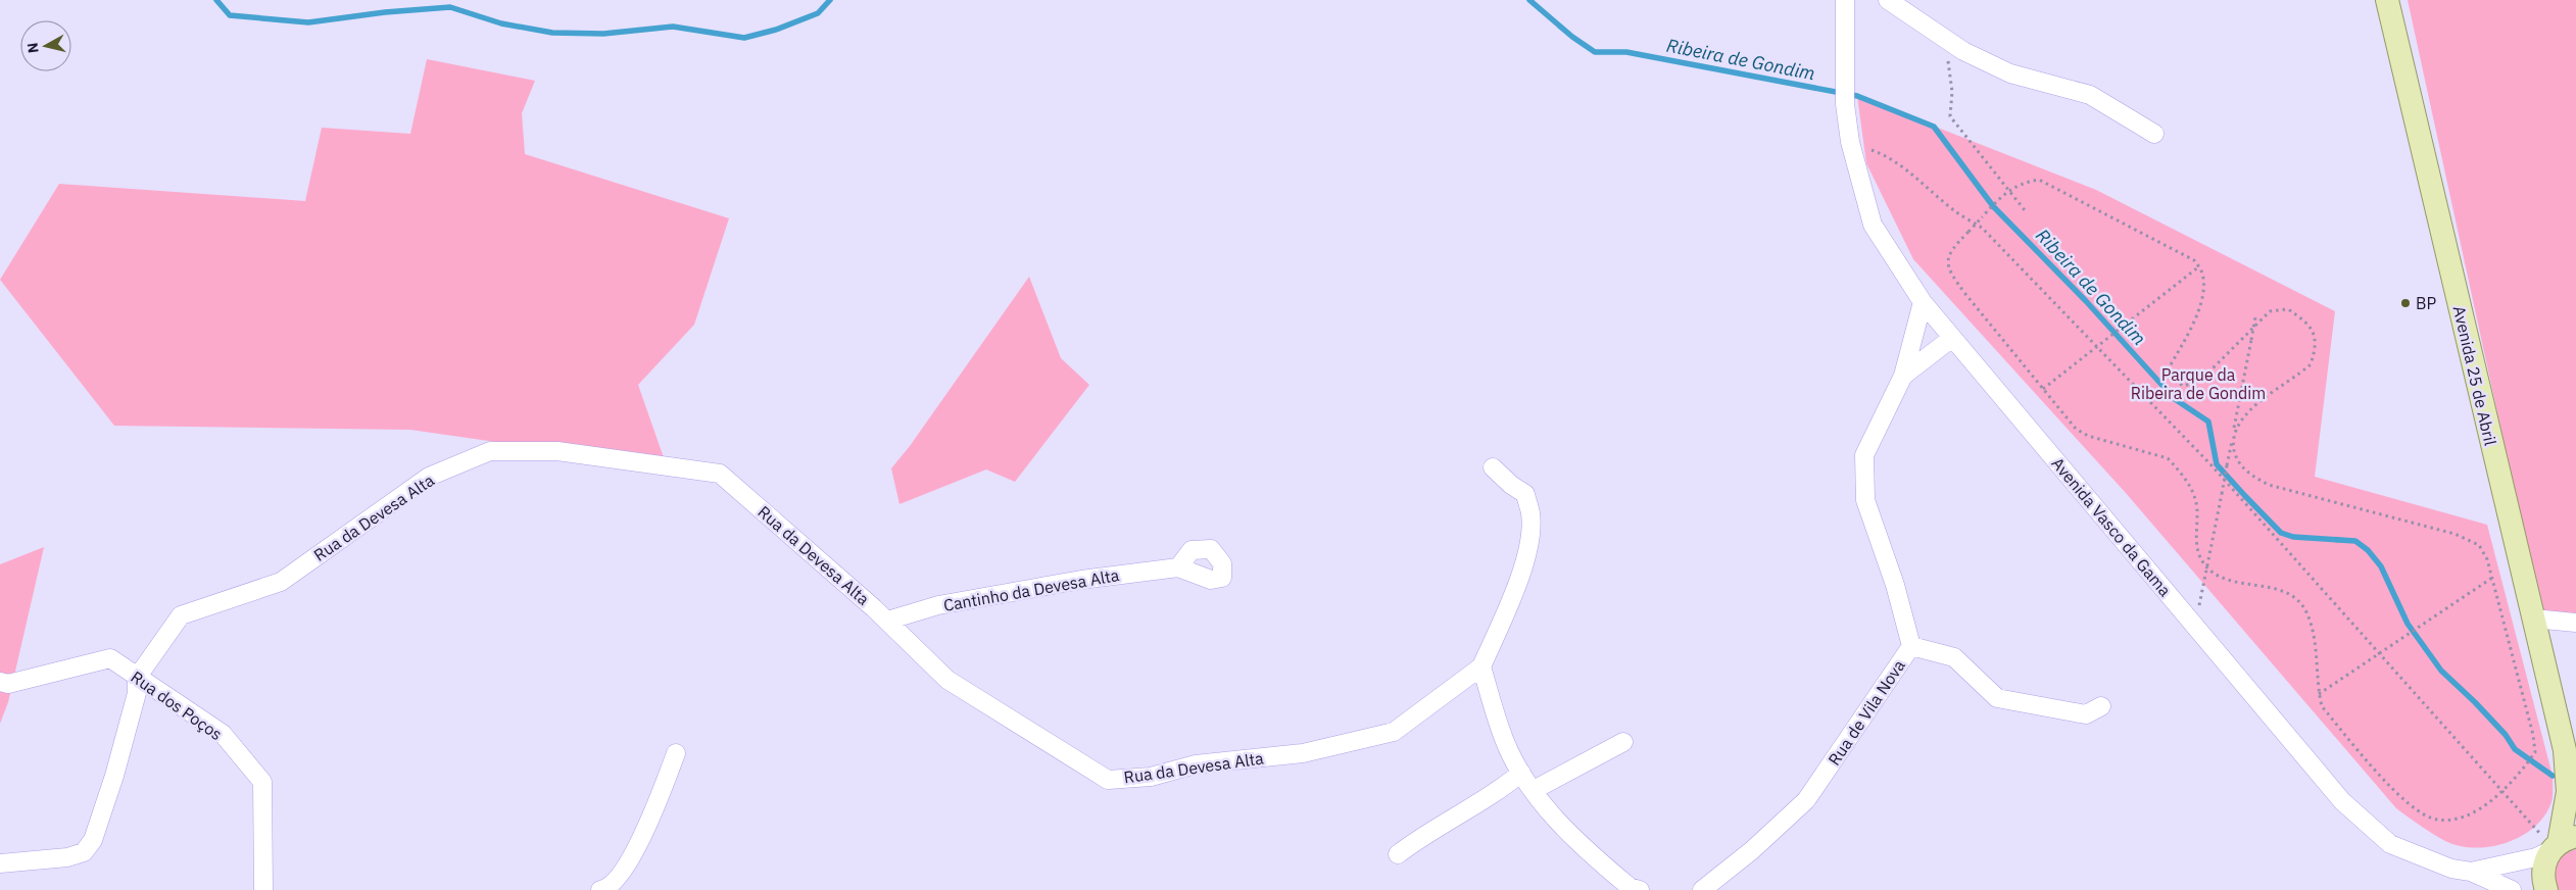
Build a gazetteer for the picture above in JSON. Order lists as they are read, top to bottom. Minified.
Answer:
{"streets":{"main road":["Avenida 25 de Abril"],"street":["Rua da Devesa Alta","Avenida Vasco da Gama","Cantinho da Devesa Alta","Rua dos Poços","Rua de Vila Nova"]},"crossings":[["Avenida 25 de Abril","Avenida Vasco da Gama"],["Rua da Devesa Alta","Cantinho da Devesa Alta"],["Rua da Devesa Alta","Rua dos Poços"],["Avenida Vasco da Gama","Rua de Vila Nova"]],"water":["Ribeira de Gondim"],"parks":["Parque da Ribeira de Gondim"],"places":["BP"],"north":"left"}
